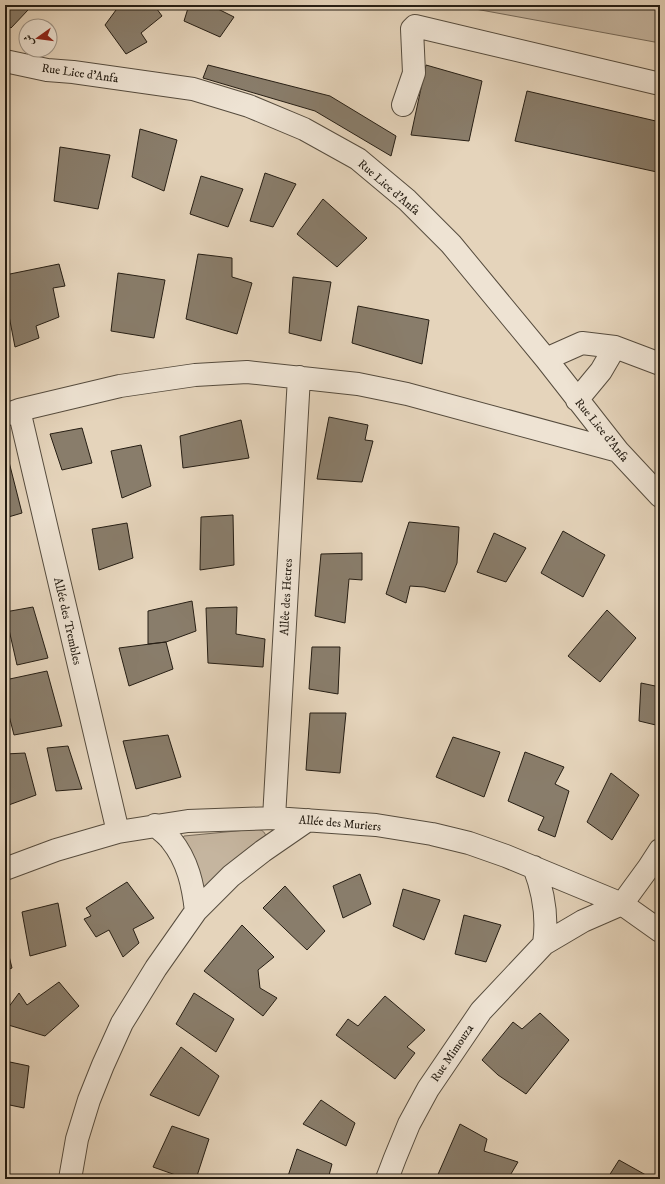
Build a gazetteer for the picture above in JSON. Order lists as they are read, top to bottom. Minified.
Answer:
{"streets":{"street":["Rue Lice d'Anfa","Allêe des Hetres","Allée des Trembles","Allée des Muriers","Rue Mimouza"]},"crossings":[["Allêe des Hetres","Allée des Muriers"],["Allée des Trembles","Allée des Muriers"],["Allée des Muriers","Rue Mimouza"]],"north":"left"}
